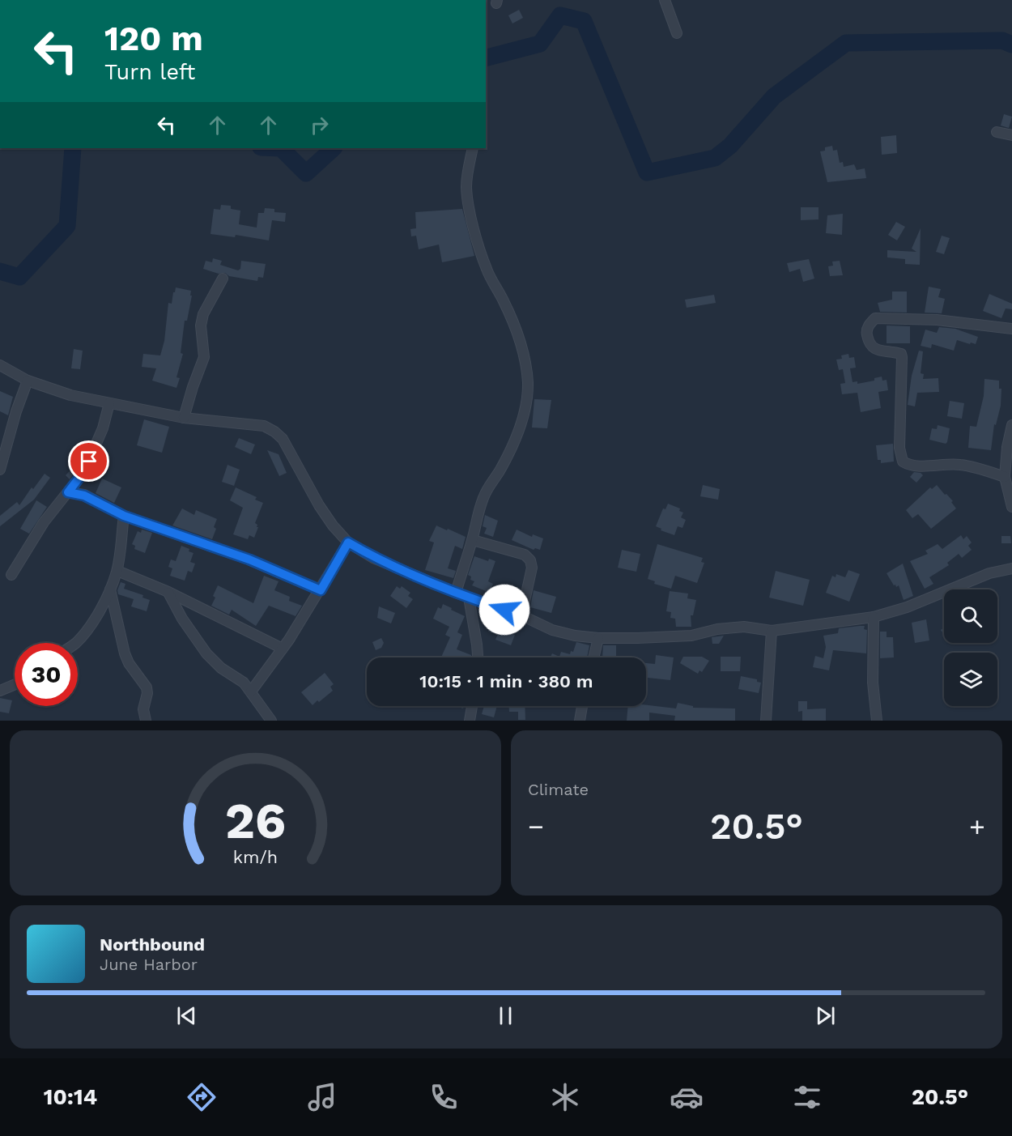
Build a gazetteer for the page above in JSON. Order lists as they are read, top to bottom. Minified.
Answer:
{"page":{"turn":["120 m","Turn left"],"limit":"30","trip":"10:15 · 1 min · 380 m","tile":"Climate","heat":["−","20.5°","+"],"song":["Northbound","June Harbor"],"tabs":["10:14","20.5°"],"gauge":["26","km/h"]}}
